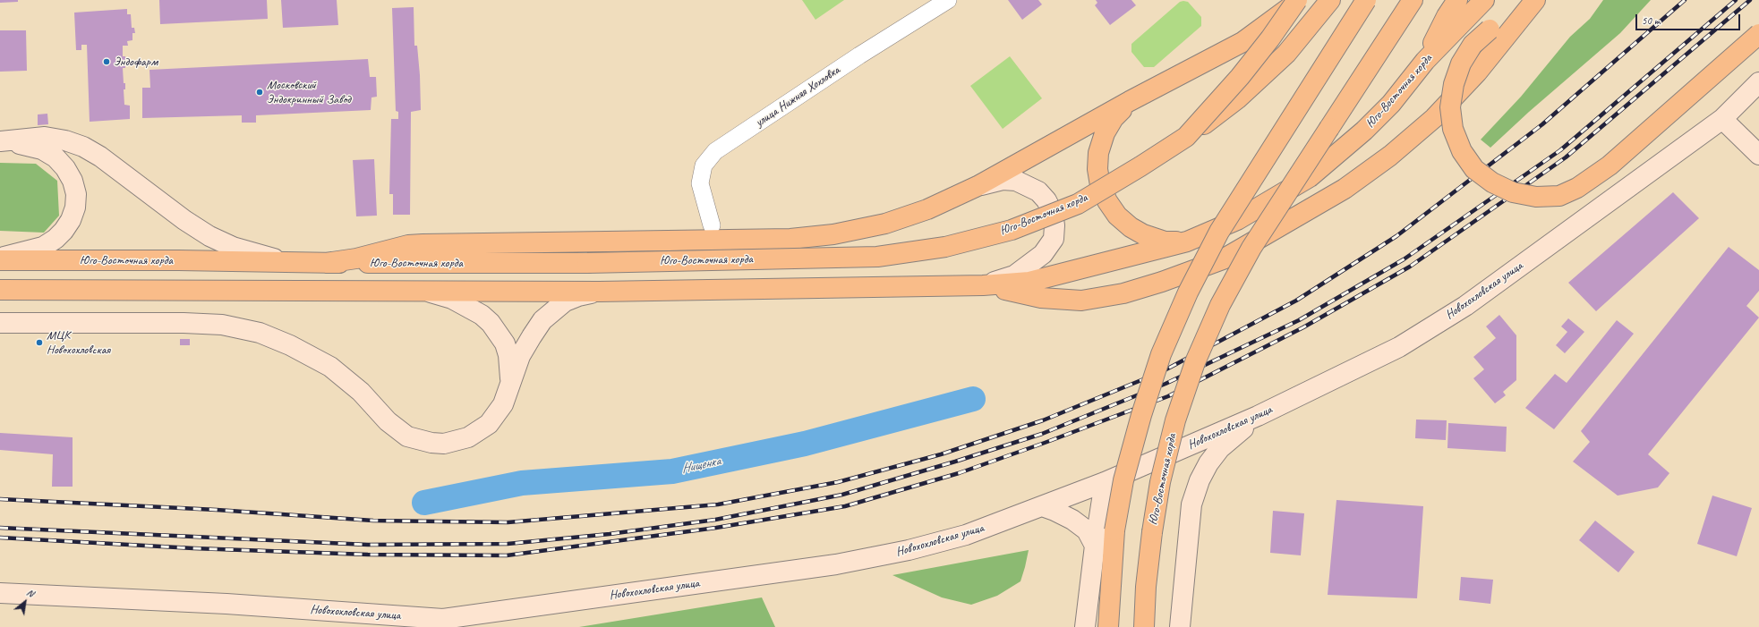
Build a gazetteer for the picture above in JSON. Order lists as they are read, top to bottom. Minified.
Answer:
{"streets":{"main road":["Юго-Восточная хорда"],"street":["улица Нижняя Хохловка","Новохохловская улица"]},"water":["Нищенка"],"places":["Эндофарм","Московский Эндокринный Завод","МЦК Новохохловская"],"scale_bar":"50 m","north":"top right"}
